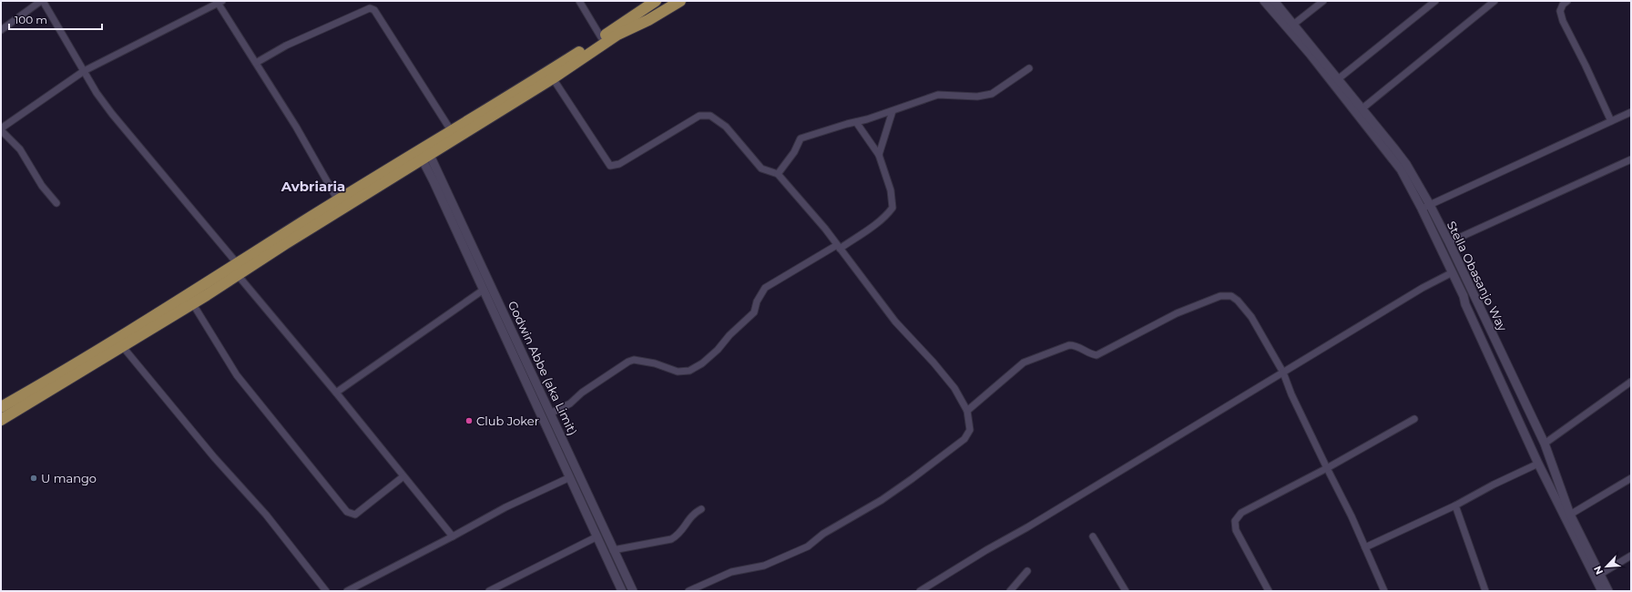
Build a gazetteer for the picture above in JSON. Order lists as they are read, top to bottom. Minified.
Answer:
{"streets":{"street":["Stella Obasanjo Way","Godwin Abbe (aka Limit)"]},"districts":["Avbriaria"],"places":["Club Joker","U mango"],"scale_bar":"100 m","north":"bottom left"}
